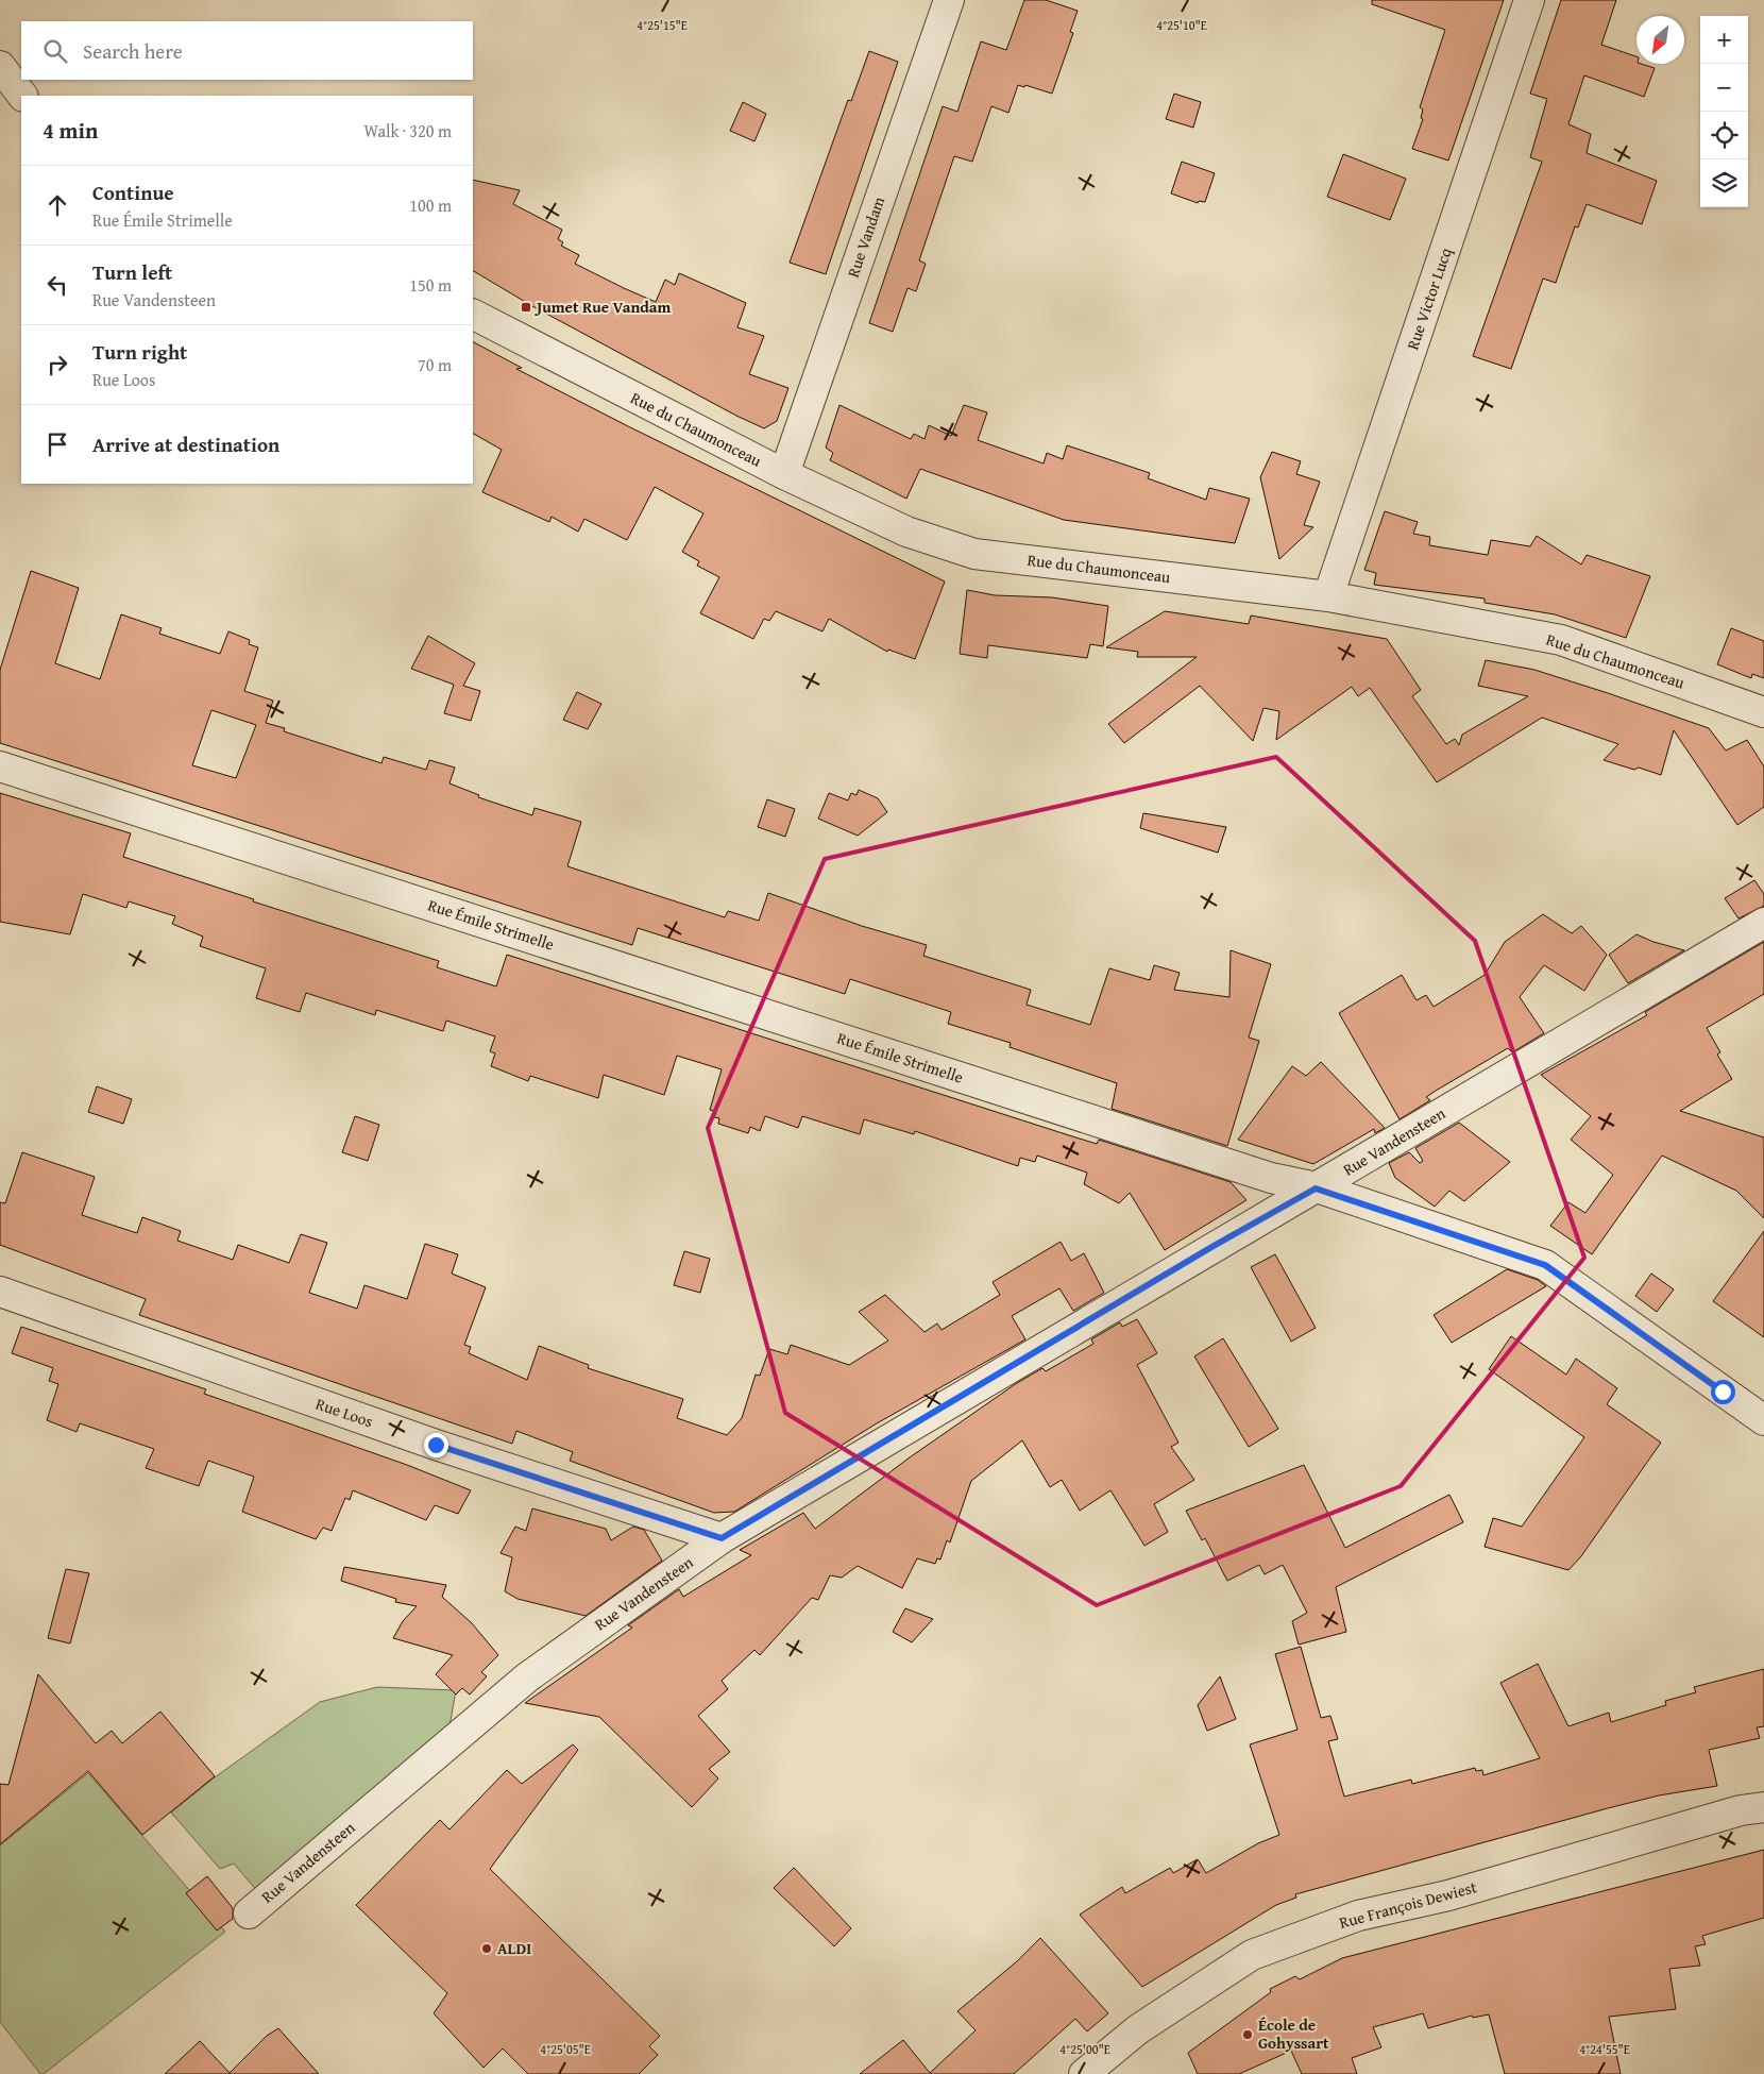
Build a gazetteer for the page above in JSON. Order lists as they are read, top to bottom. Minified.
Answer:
{"streets":{"street":["Rue Vandam","Rue Victor Lucq","Rue du Chaumonceau","Rue Émile Strimelle","Rue Vandensteen","Rue Loos","Rue François Dewiest"]},"crossings":[["Rue Vandam","Rue du Chaumonceau"],["Rue Victor Lucq","Rue du Chaumonceau"],["Rue Émile Strimelle","Rue Vandensteen"],["Rue Vandensteen","Rue Loos"]],"places":{"transit":["Jumet Rue Vandam"],"other":["ALDI","École de Gohyssart"]},"north":"bottom left","page":{"map_buttons":["+","−"],"search":"Search here","heading":["4 min","Walk · 320 m"],"list":[["Continue","Rue Émile Strimelle","100 m"],["Turn left","Rue Vandensteen","150 m"],["Turn right","Rue Loos","70 m"],"Arrive at destination"]},"coordinates":["4°25'15\"E","4°25'10\"E","4°25'05\"E","4°25'00\"E","4°24'55\"E"]}
